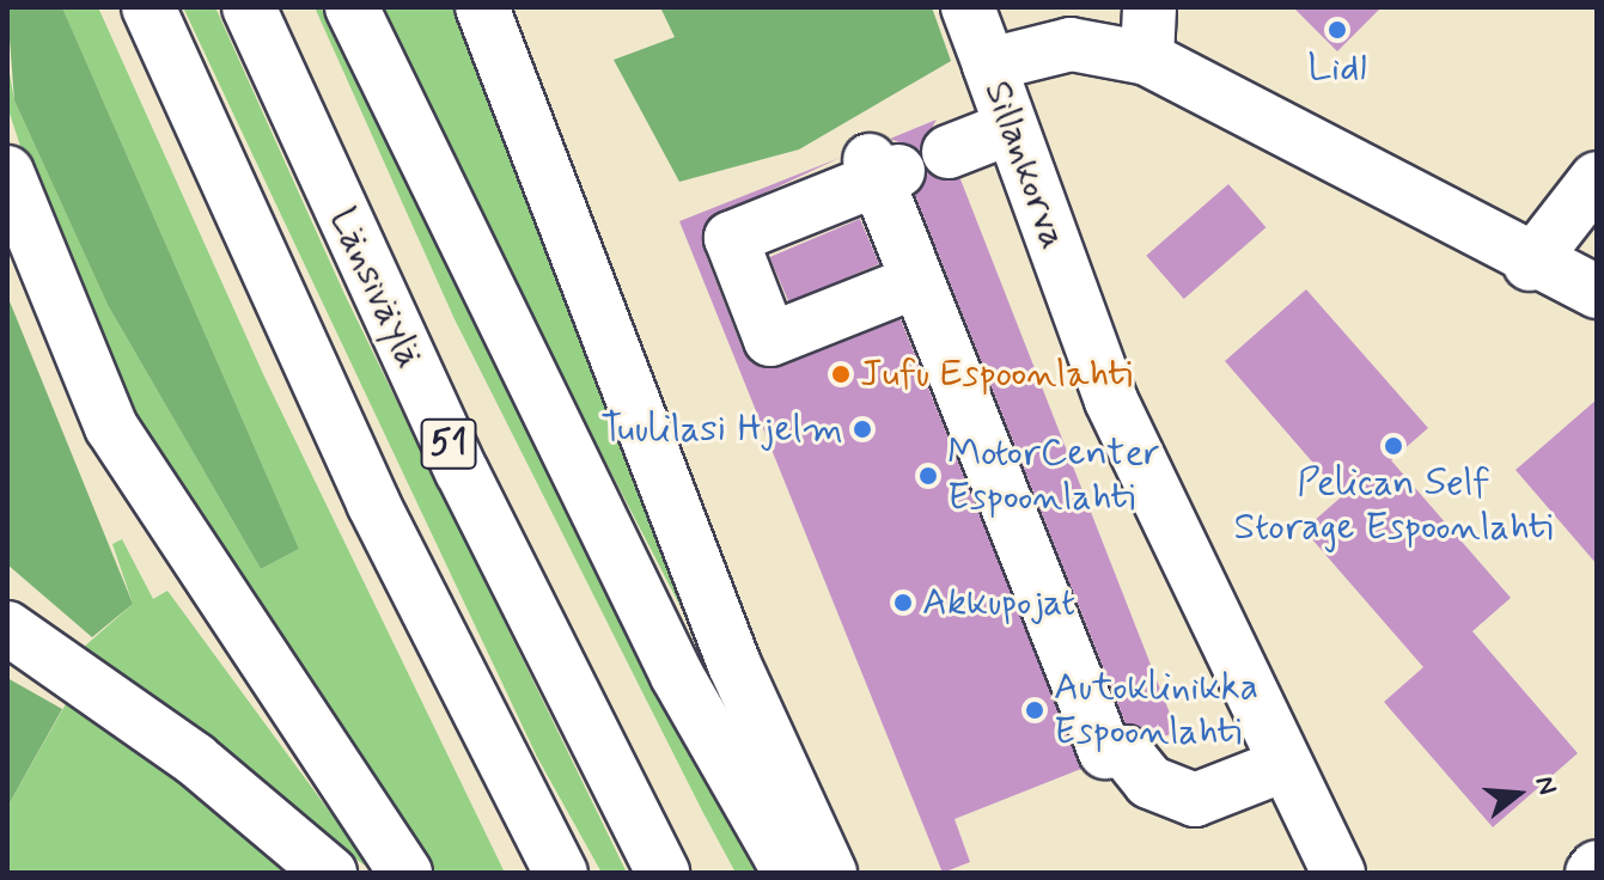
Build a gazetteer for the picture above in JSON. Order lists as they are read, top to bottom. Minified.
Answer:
{"streets":{"main road":["Sillankorva","Länsiväylä","51"]},"places":["Lidl","Jufu Espoonlahti","Tuulilasi Hjelm","Pelican Self Storage Espoonlahti","MotorCenter Espoonlahti","Akkupojat","Autoklinikka Espoonlahti"],"north":"right"}
